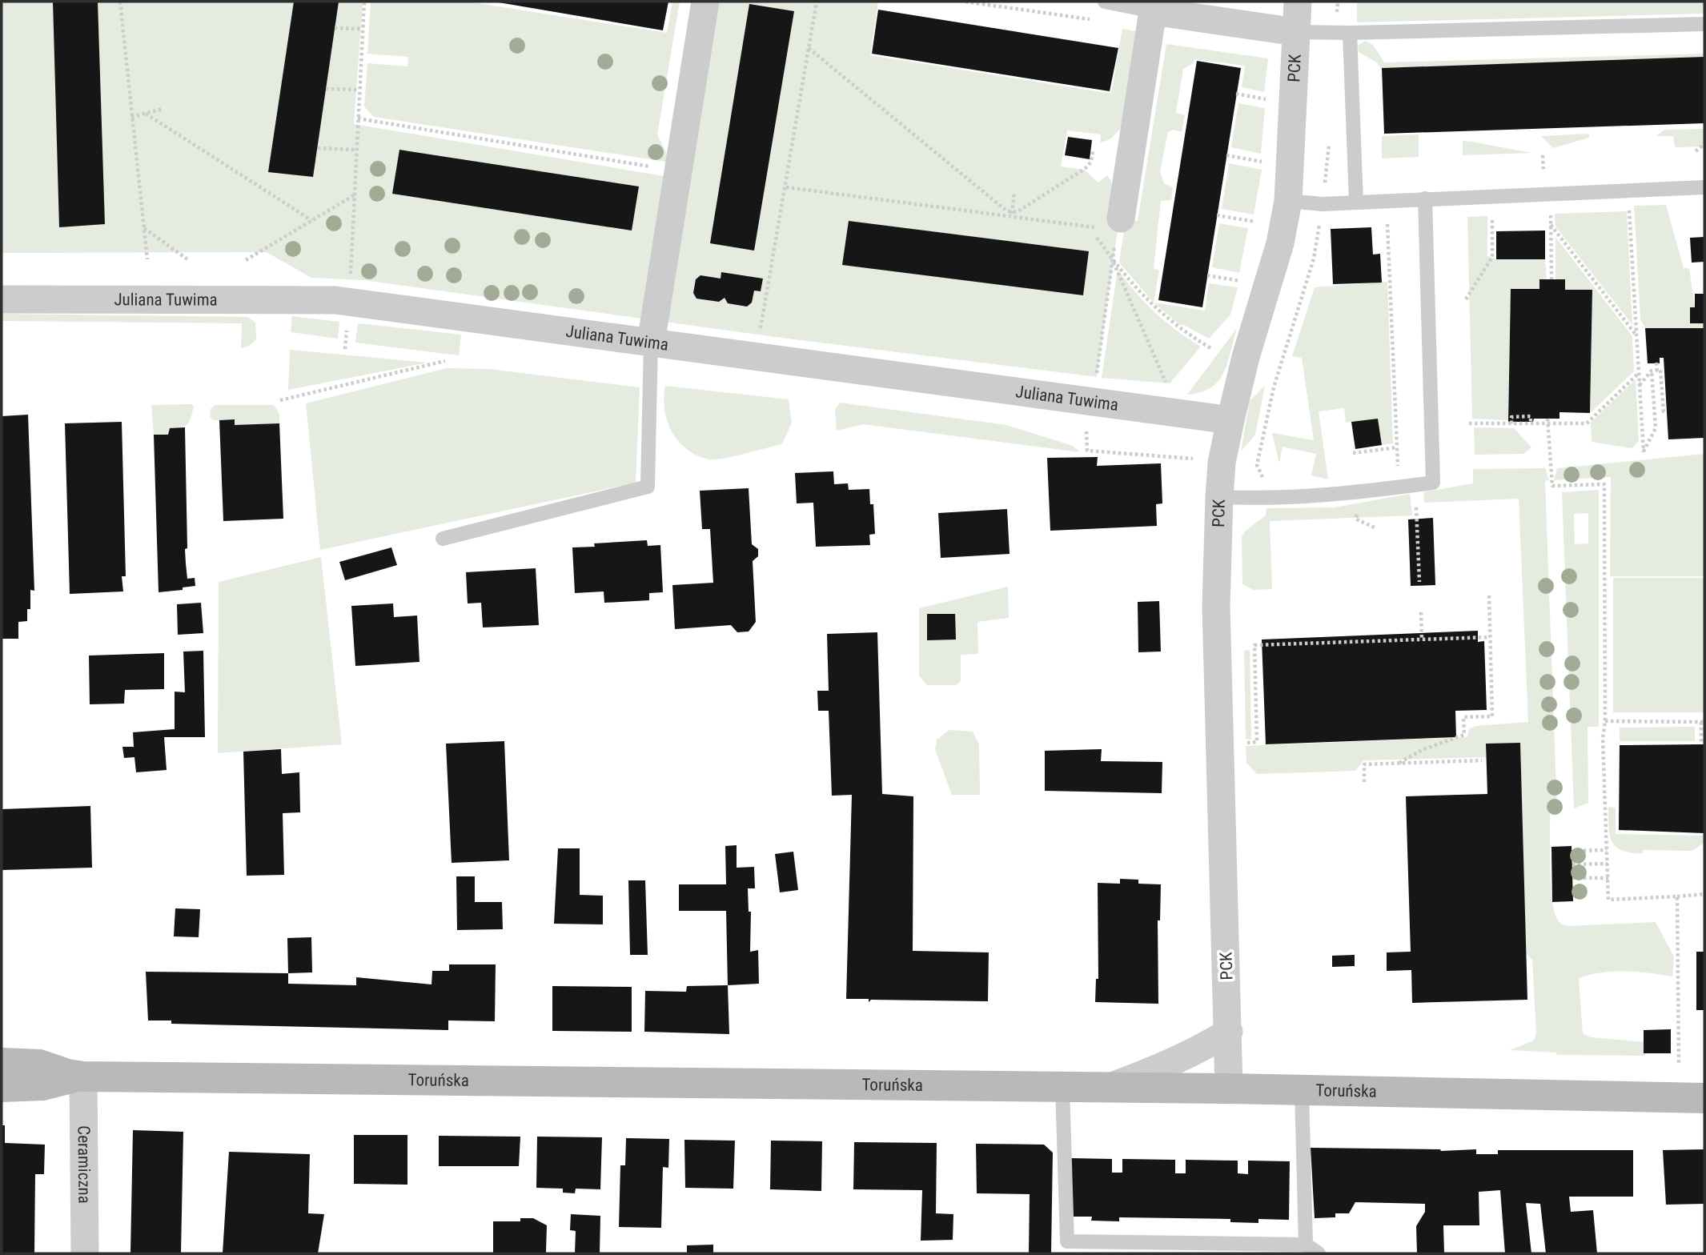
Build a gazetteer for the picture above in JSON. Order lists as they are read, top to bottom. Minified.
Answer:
{"streets":{"street":["PCK","Juliana Tuwima","Toruńska","Ceramiczna"]},"crossings":[["PCK","Juliana Tuwima"],["PCK","Toruńska"],["Toruńska","Ceramiczna"]]}
